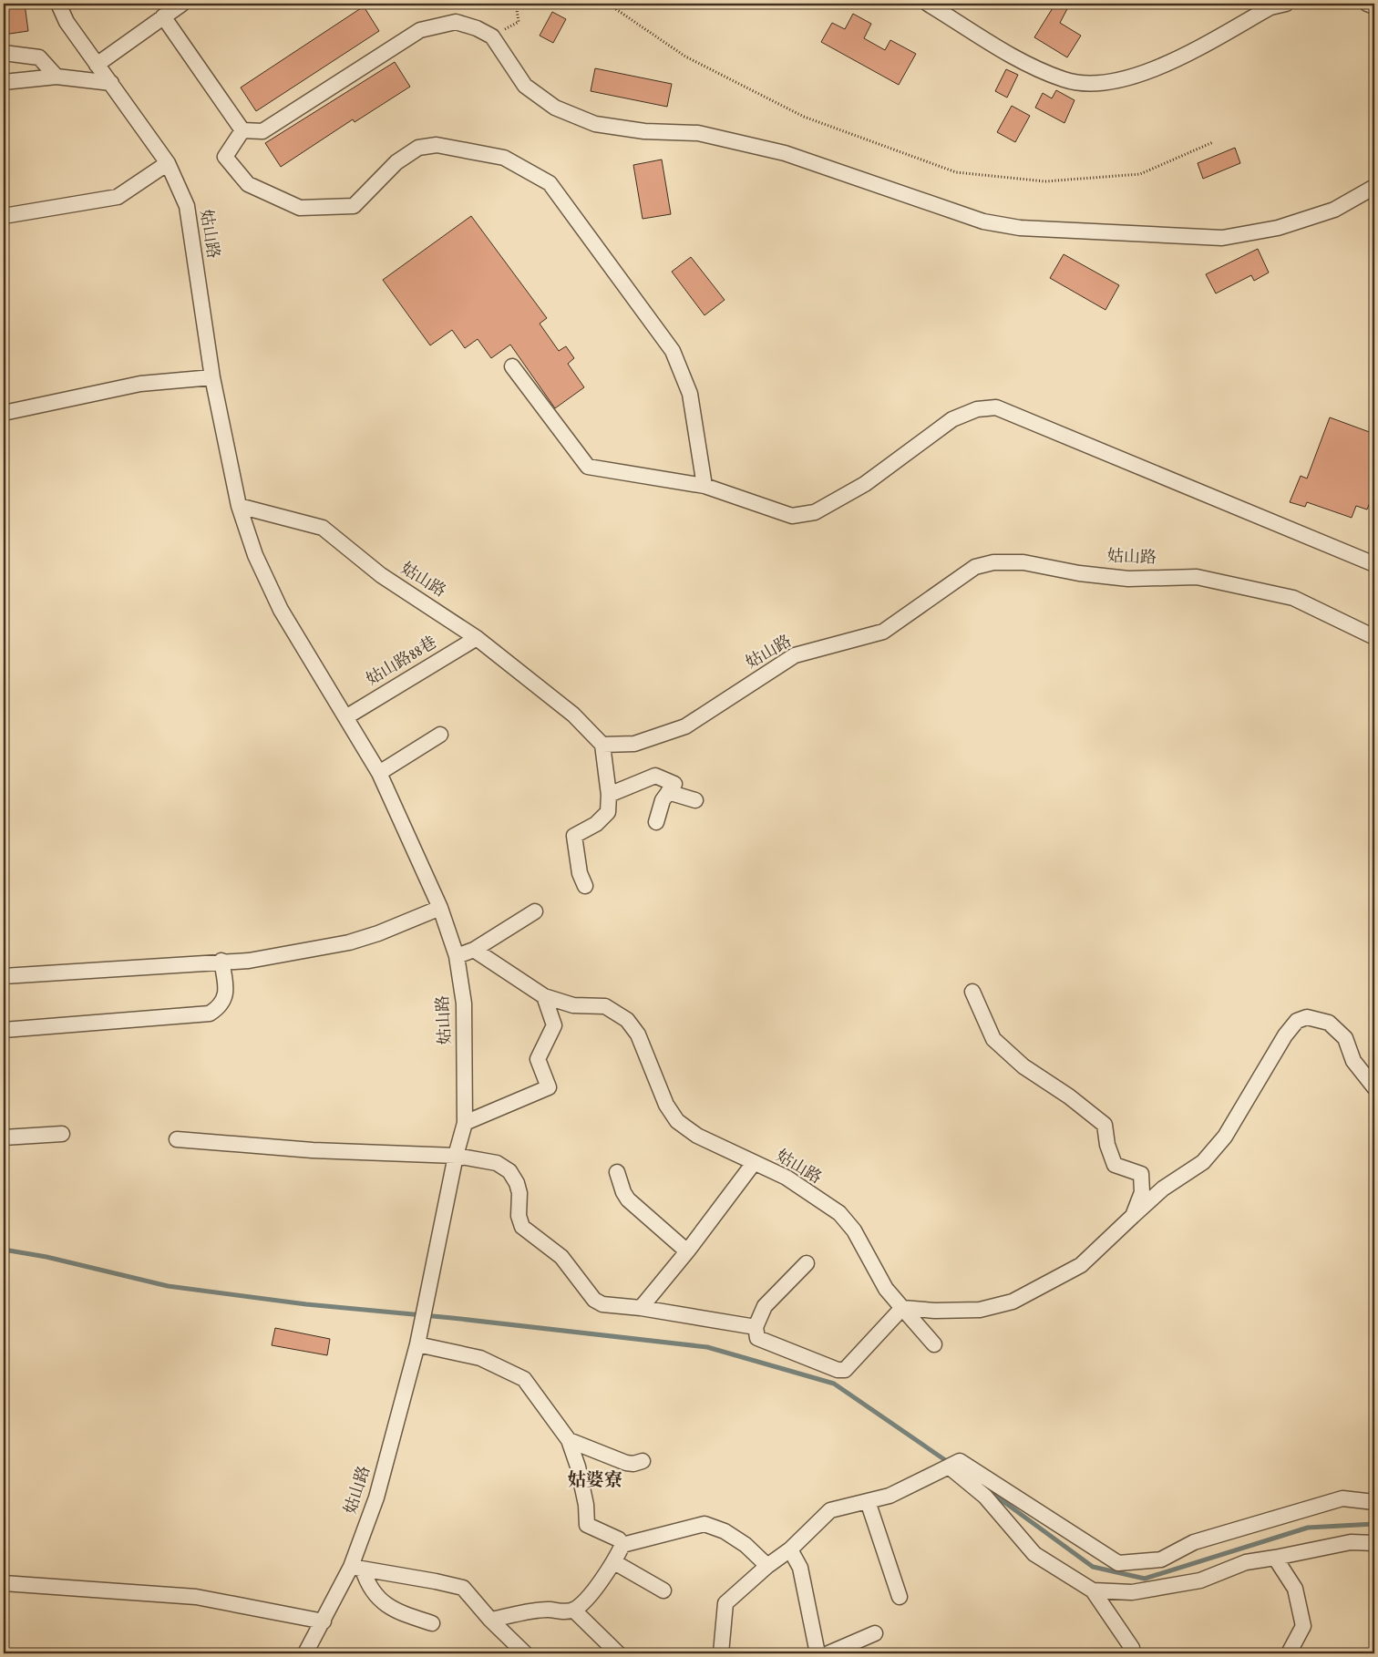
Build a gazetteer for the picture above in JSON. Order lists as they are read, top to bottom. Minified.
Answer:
{"streets":{"street":["姑山路","姑山路88巷"]},"crossings":[["姑山路","姑山路88巷"]],"districts":["姑婆寮"]}
